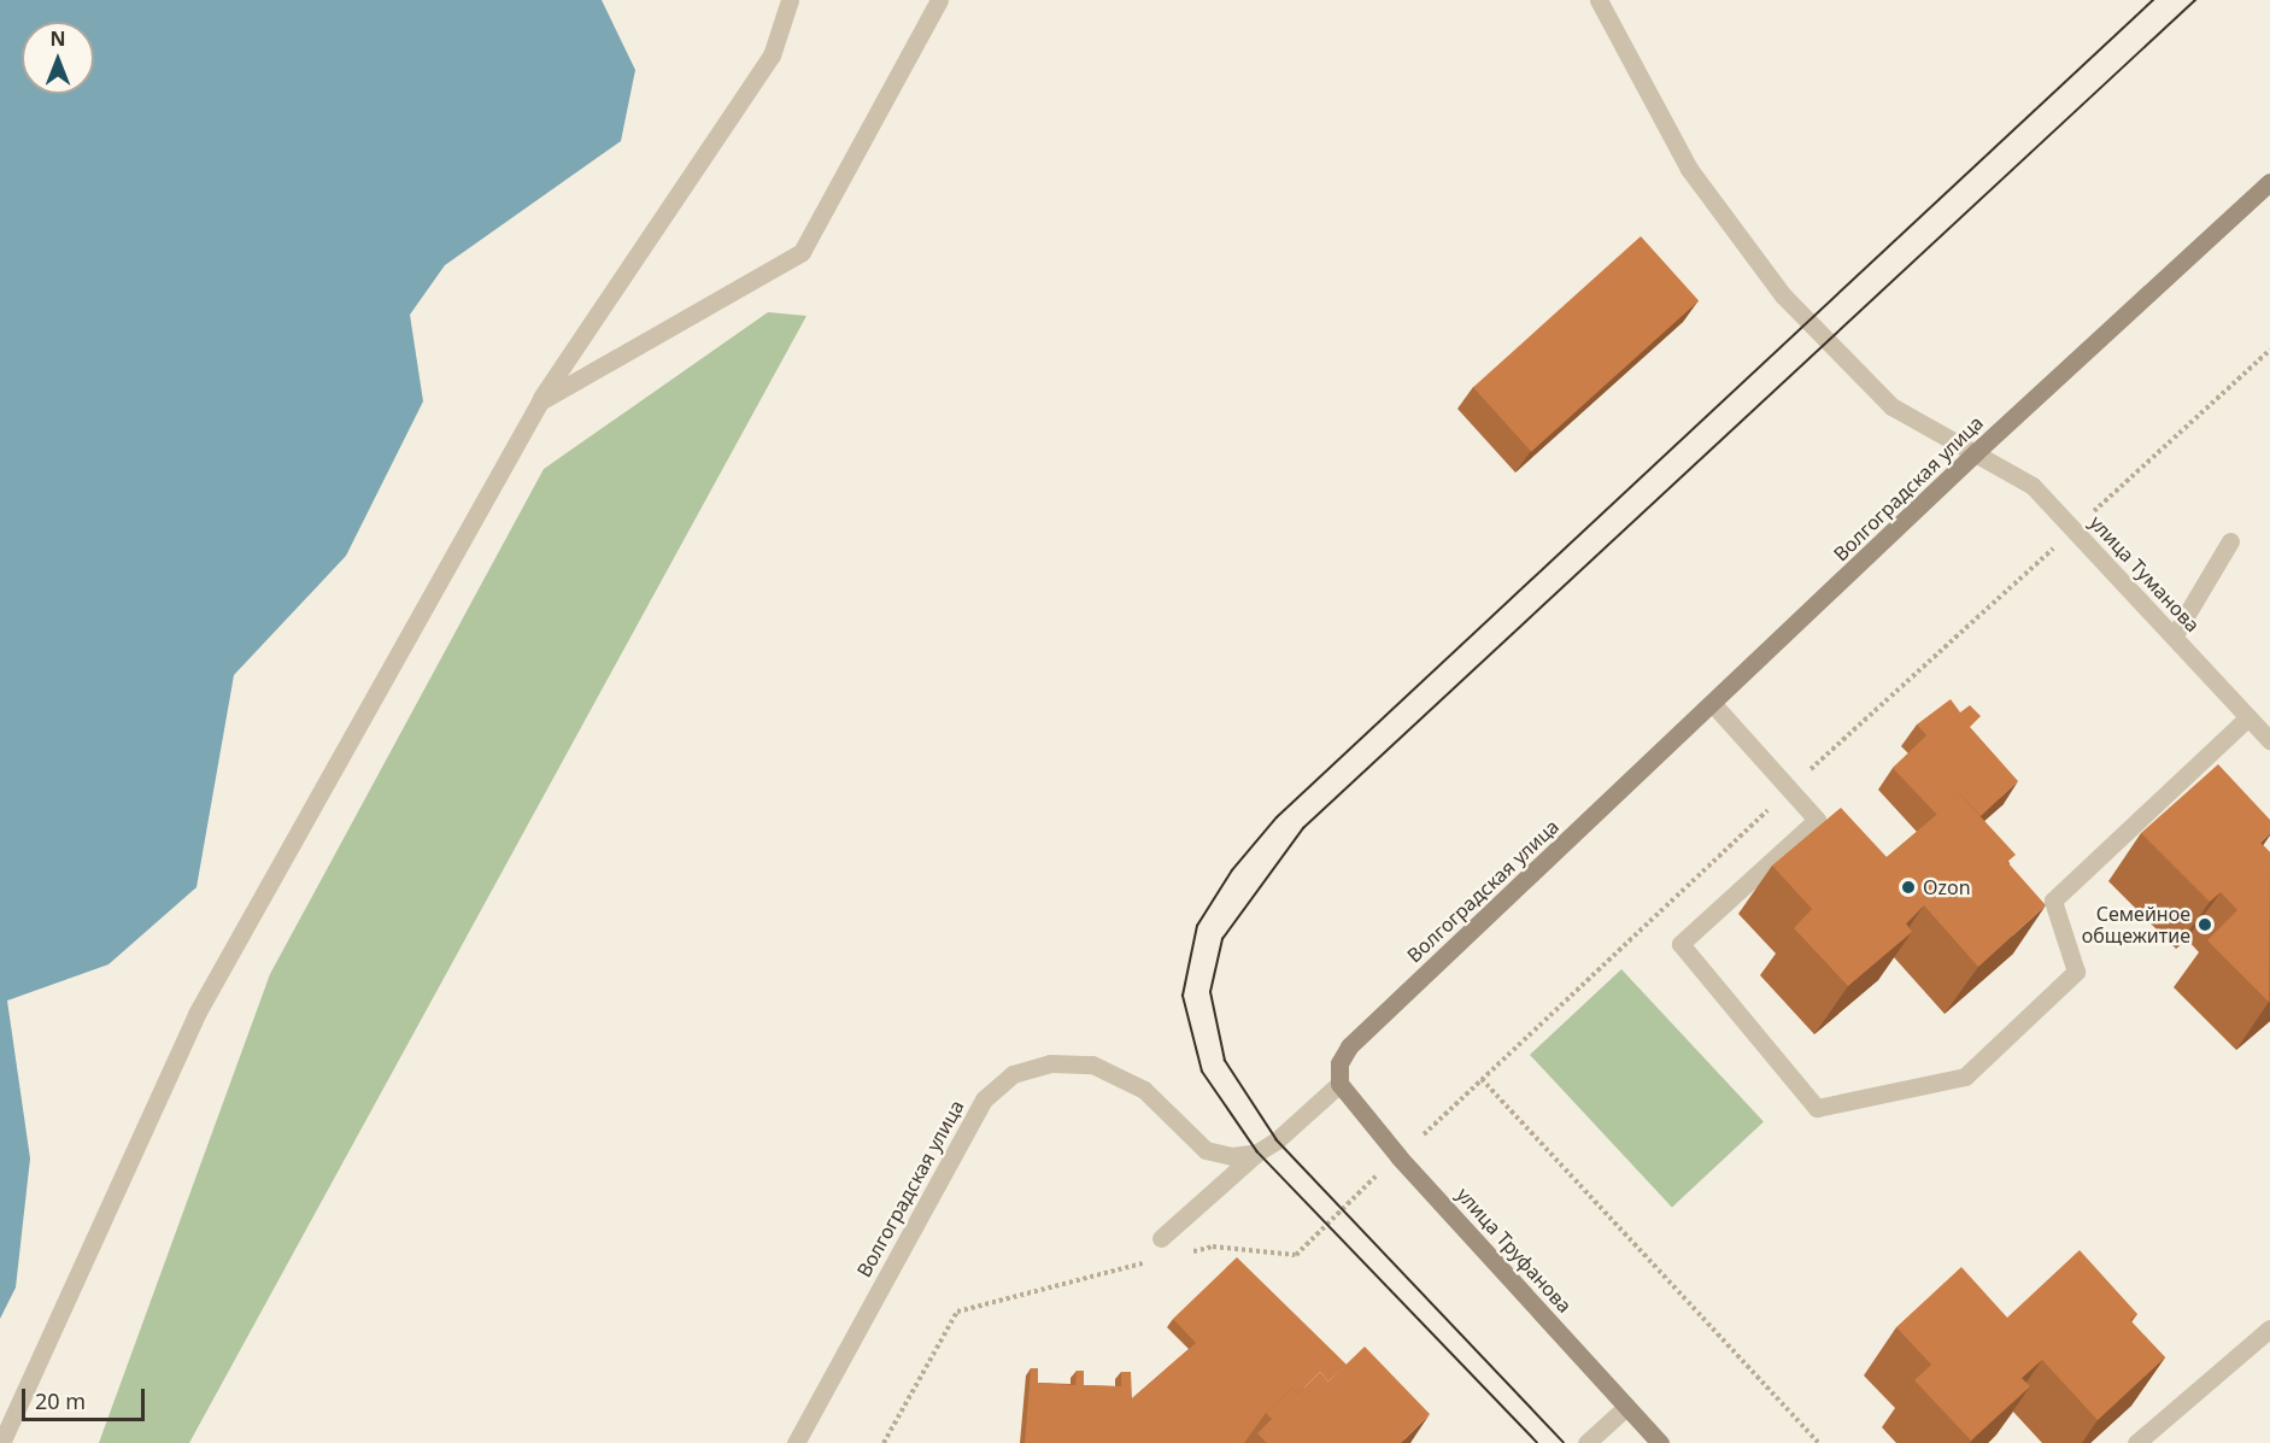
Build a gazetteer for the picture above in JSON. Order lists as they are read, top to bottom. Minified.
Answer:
{"streets":{"street":["Волгоградская улица","улица Туманова","улица Труфанова"]},"crossings":[["Волгоградская улица","улица Туманова"],["Волгоградская улица","улица Труфанова"]],"places":["Ozon","Семейное общежитие"],"scale_bar":"20 m","north":"top"}
